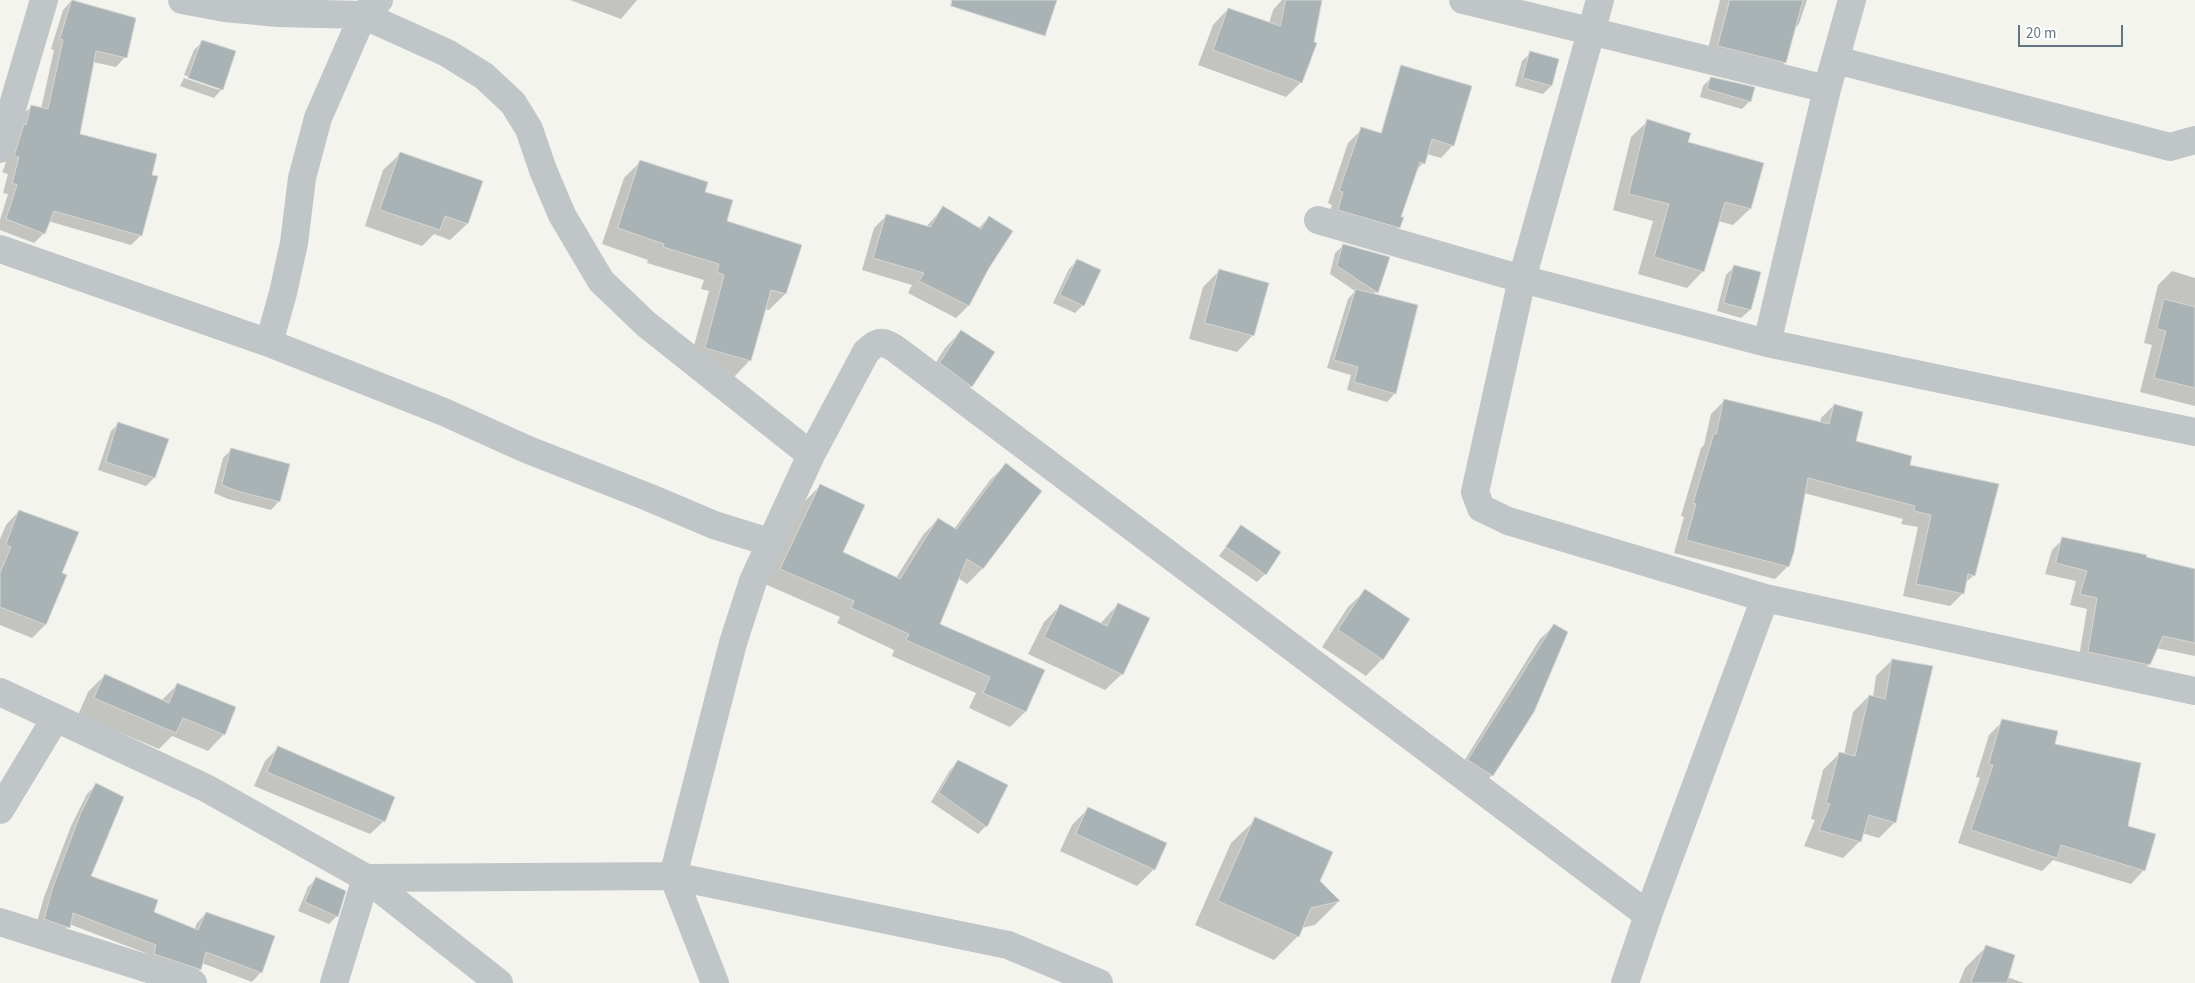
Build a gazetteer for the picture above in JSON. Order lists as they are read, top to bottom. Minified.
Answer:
{"scale_bar":"20 m"}
